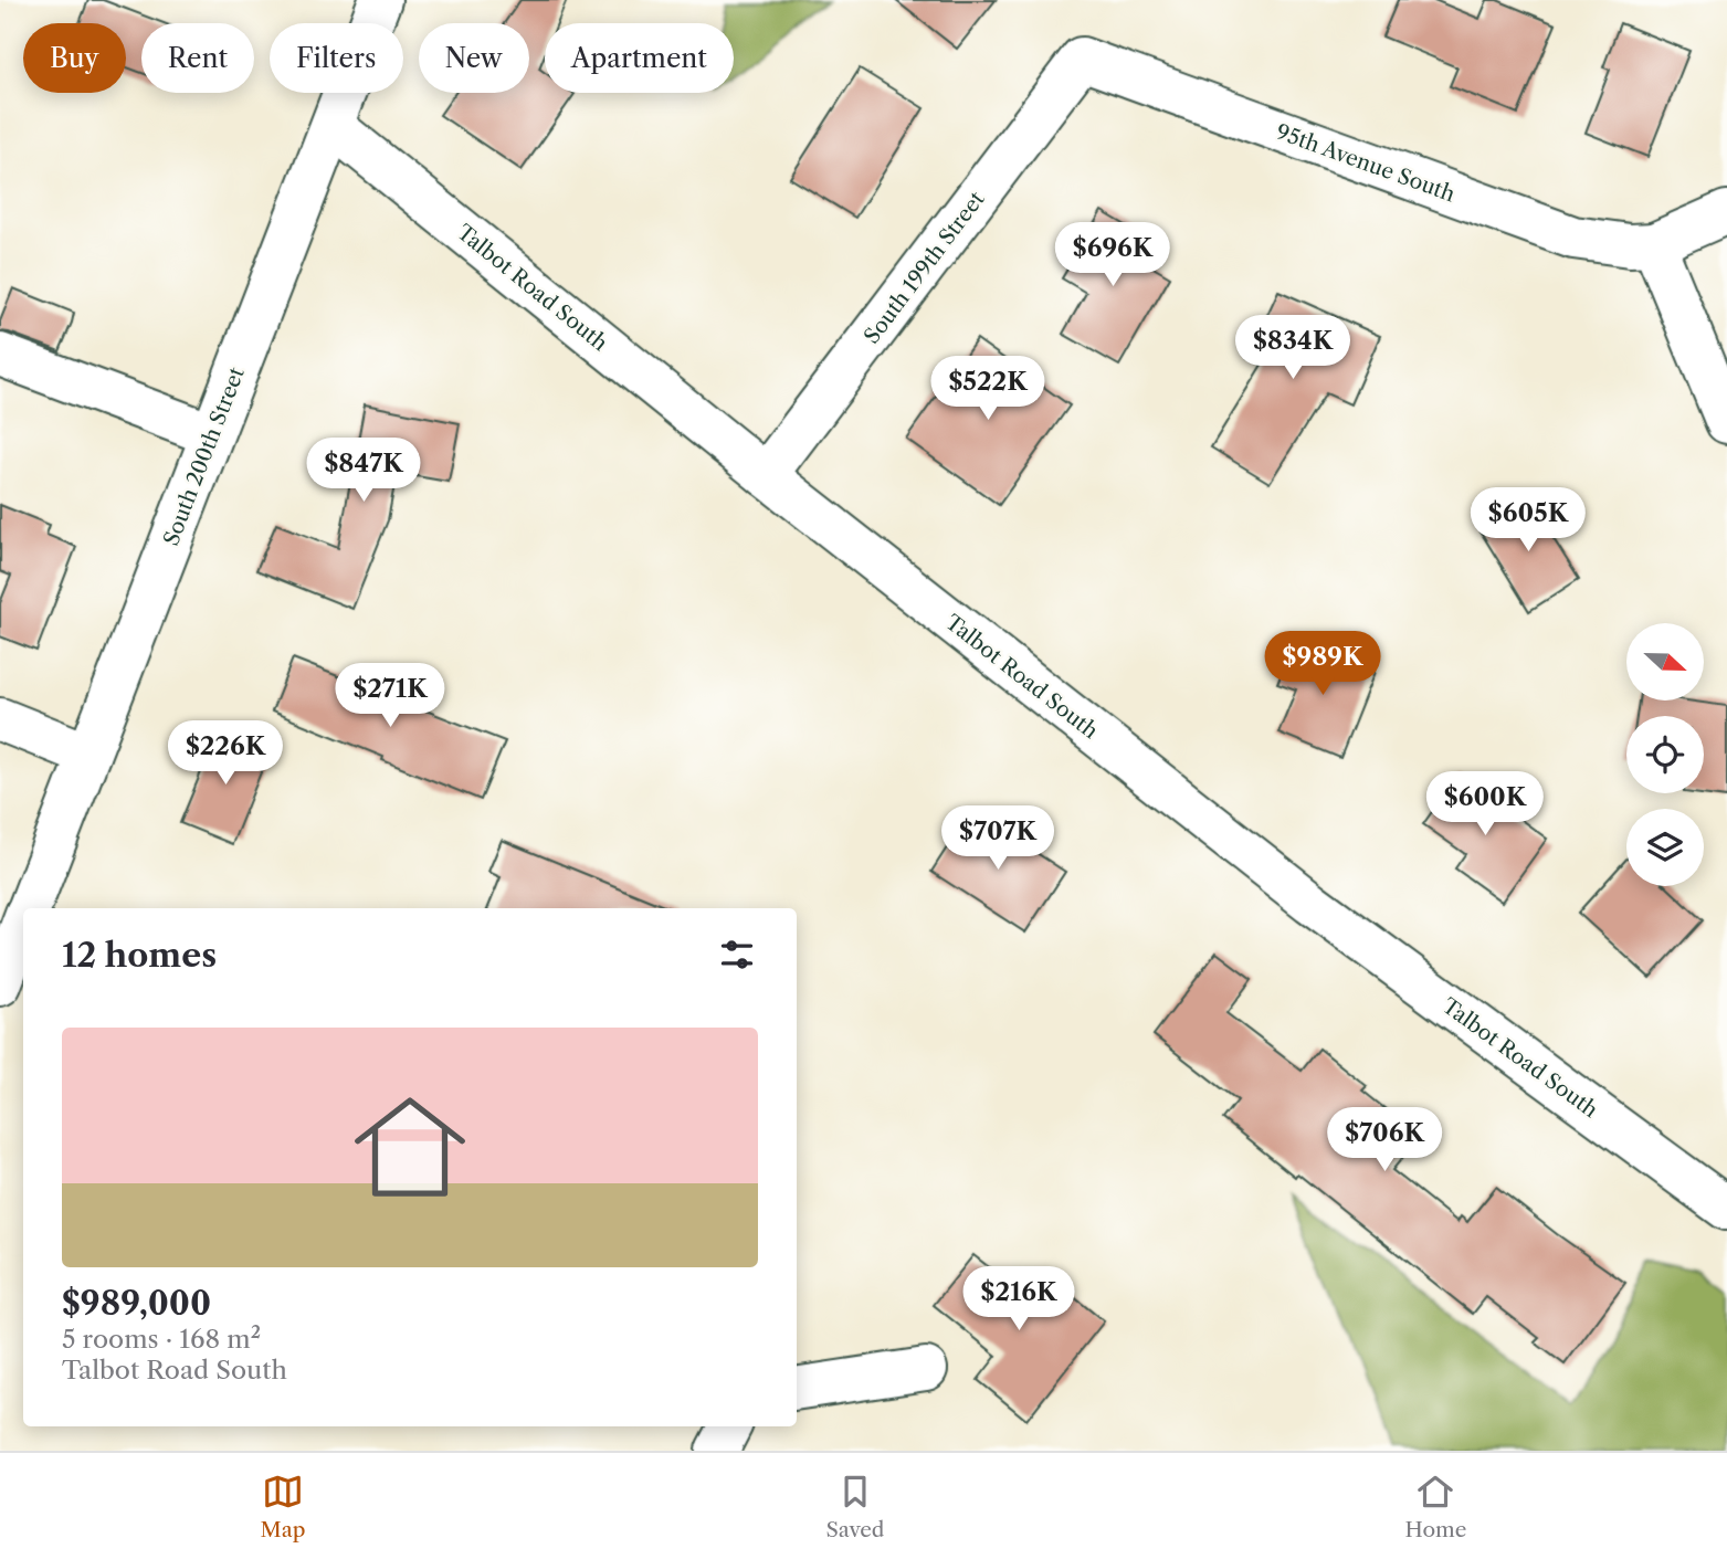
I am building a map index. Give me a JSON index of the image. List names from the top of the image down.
{
  "streets": {
    "street": [
      "95th Avenue South",
      "South 199th Street",
      "Talbot Road South",
      "South 200th Street"
    ]
  },
  "crossings": [
    ["95th Avenue South", "South 199th Street"],
    ["South 199th Street", "Talbot Road South"],
    ["Talbot Road South", "South 200th Street"]
  ],
  "north": "right",
  "page": {
    "chip": [
      "Buy",
      "Rent",
      "Filters",
      "New",
      "Apartment"
    ],
    "price": [
      "$696K",
      "$834K",
      "$522K",
      "$847K",
      "$605K",
      "$989K",
      "$271K",
      "$226K",
      "$600K",
      "$707K",
      "$706K",
      "$216K"
    ],
    "heading": "12 homes",
    "list": [
      {
        "name": "$989,000",
        "note": "5 rooms · 168 m² · Talbot Road South"
      }
    ],
    "tabs": ["Map", "Saved", "Home"]
  }
}
